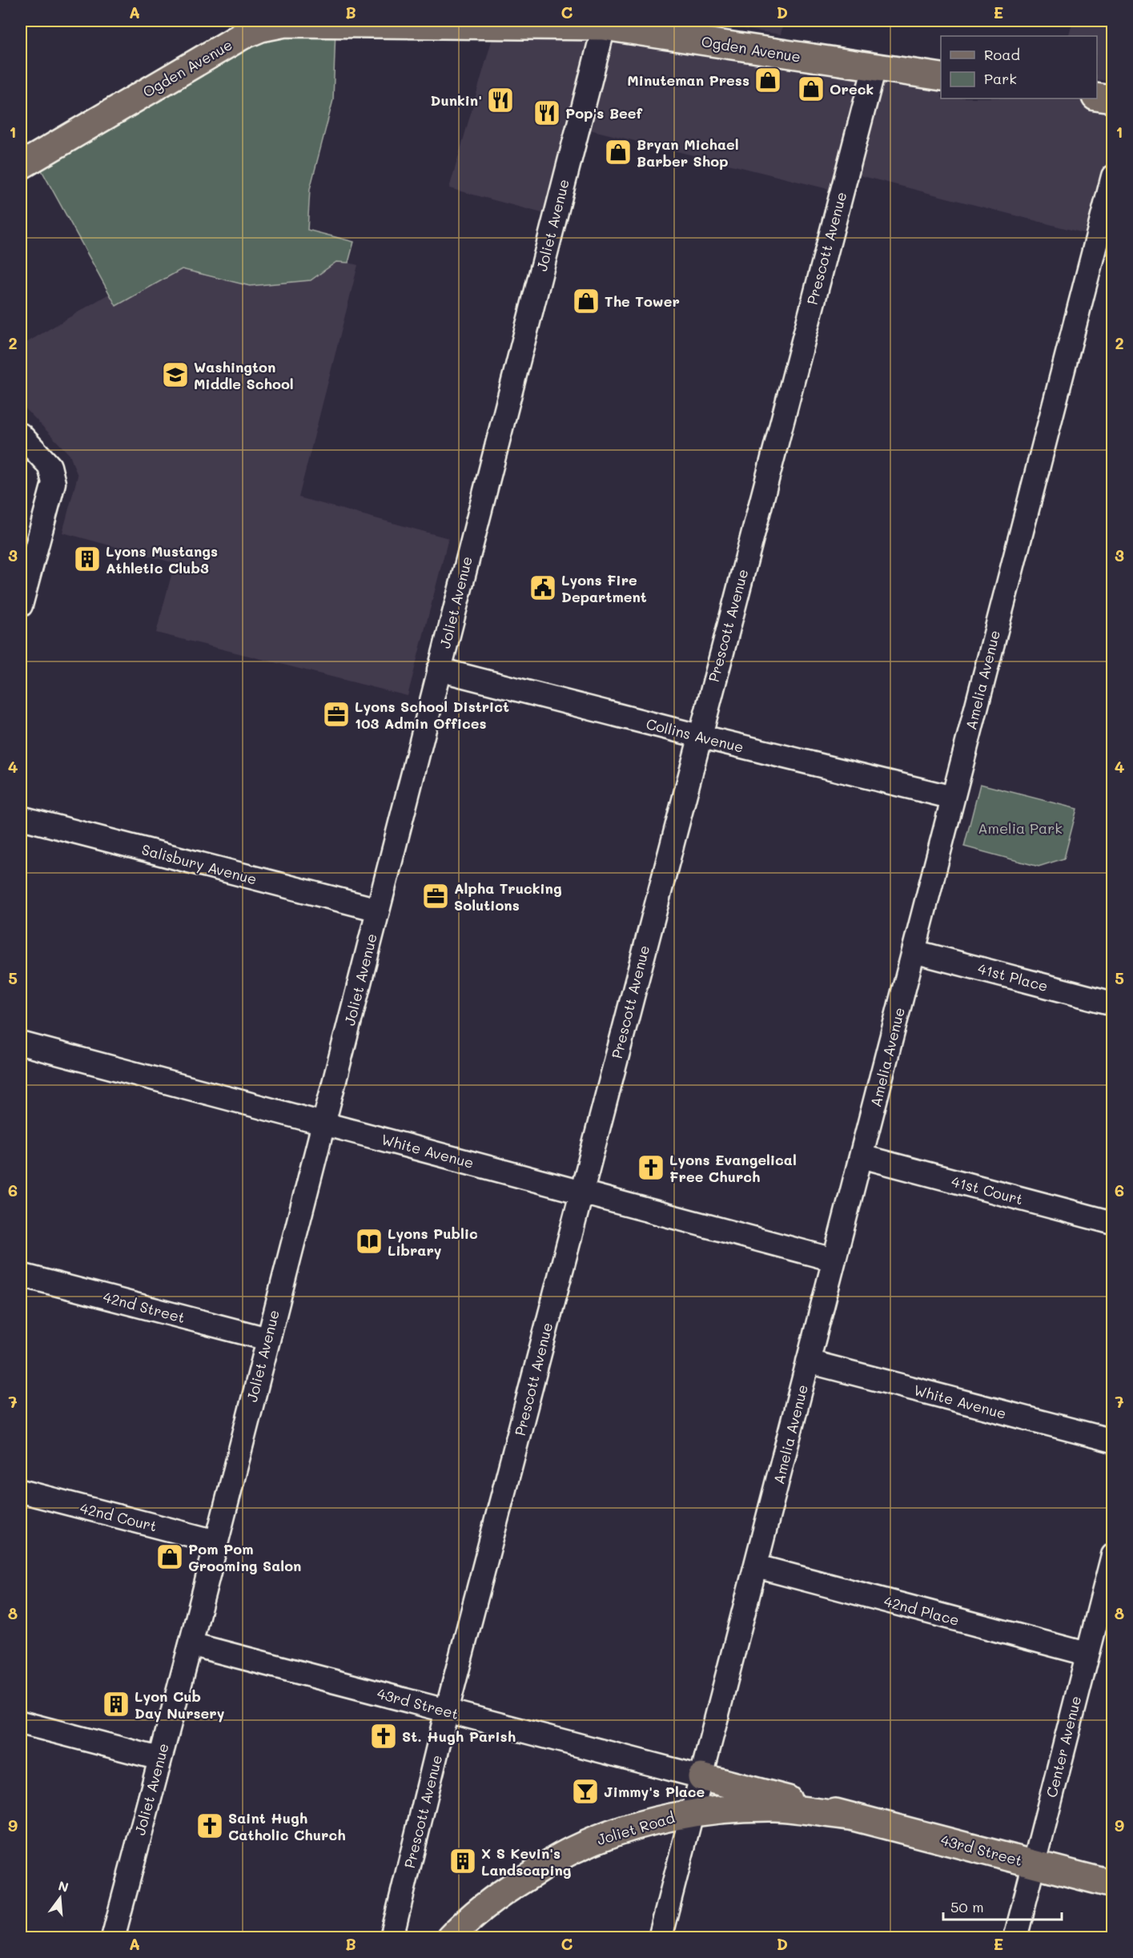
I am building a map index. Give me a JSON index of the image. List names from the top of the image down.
{
  "streets": {
    "main road": ["Ogden Avenue", "43rd Street", "Joliet Road"],
    "street": [
      "Joliet Avenue",
      "Prescott Avenue",
      "Amelia Avenue",
      "Collins Avenue",
      "Salisbury Avenue",
      "41st Place",
      "White Avenue",
      "41st Court",
      "42nd Street",
      "42nd Court",
      "42nd Place",
      "Center Avenue"
    ]
  },
  "crossings": [
    ["Ogden Avenue", "Joliet Avenue"],
    ["Ogden Avenue", "Prescott Avenue"],
    ["Joliet Avenue", "Collins Avenue"],
    ["Joliet Avenue", "Salisbury Avenue"],
    ["Joliet Avenue", "White Avenue"],
    ["Joliet Avenue", "42nd Street"],
    ["Joliet Avenue", "42nd Court"],
    ["Joliet Avenue", "43rd Street"],
    ["Prescott Avenue", "Collins Avenue"],
    ["Prescott Avenue", "White Avenue"],
    ["Prescott Avenue", "43rd Street"],
    ["Amelia Avenue", "Collins Avenue"],
    ["Amelia Avenue", "41st Place"],
    ["Amelia Avenue", "White Avenue"],
    ["Amelia Avenue", "41st Court"],
    ["Amelia Avenue", "42nd Place"],
    ["Amelia Avenue", "43rd Street"],
    ["Amelia Avenue", "Joliet Road"],
    ["42nd Place", "Center Avenue"],
    ["43rd Street", "Center Avenue"],
    ["43rd Street", "Joliet Road"]
  ],
  "parks": ["Amelia Park"],
  "places": {
    "shop": [
      "Minuteman Press",
      "Oreck",
      "Bryan Michael Barber Shop",
      "The Tower",
      "Pom Pom Grooming Salon"
    ],
    "restaurant": ["Dunkin'", "Pop's Beef"],
    "school or university": ["Washington Middle School"],
    "building": ["Lyons Mustangs Athletic Club3", "Lyon Cub Day Nursery", "X S Kevin's Landscaping"],
    "public building": ["Lyons Fire Department"],
    "office": ["Lyons School District 103 Admin Offices", "Alpha Trucking Solutions"],
    "church": ["Lyons Evangelical Free Church", "St. Hugh Parish", "Saint Hugh Catholic Church"],
    "library": ["Lyons Public Library"],
    "bar": ["Jimmy's Place"]
  },
  "legend": ["Road", "Park"],
  "scale_bar": "50 m",
  "north": "top",
  "grid": {
    "columns": [
      "A",
      "B",
      "C",
      "D",
      "E"
    ],
    "rows": [
      "1",
      "2",
      "3",
      "4",
      "5",
      "6",
      "7",
      "8",
      "9"
    ]
  }
}
